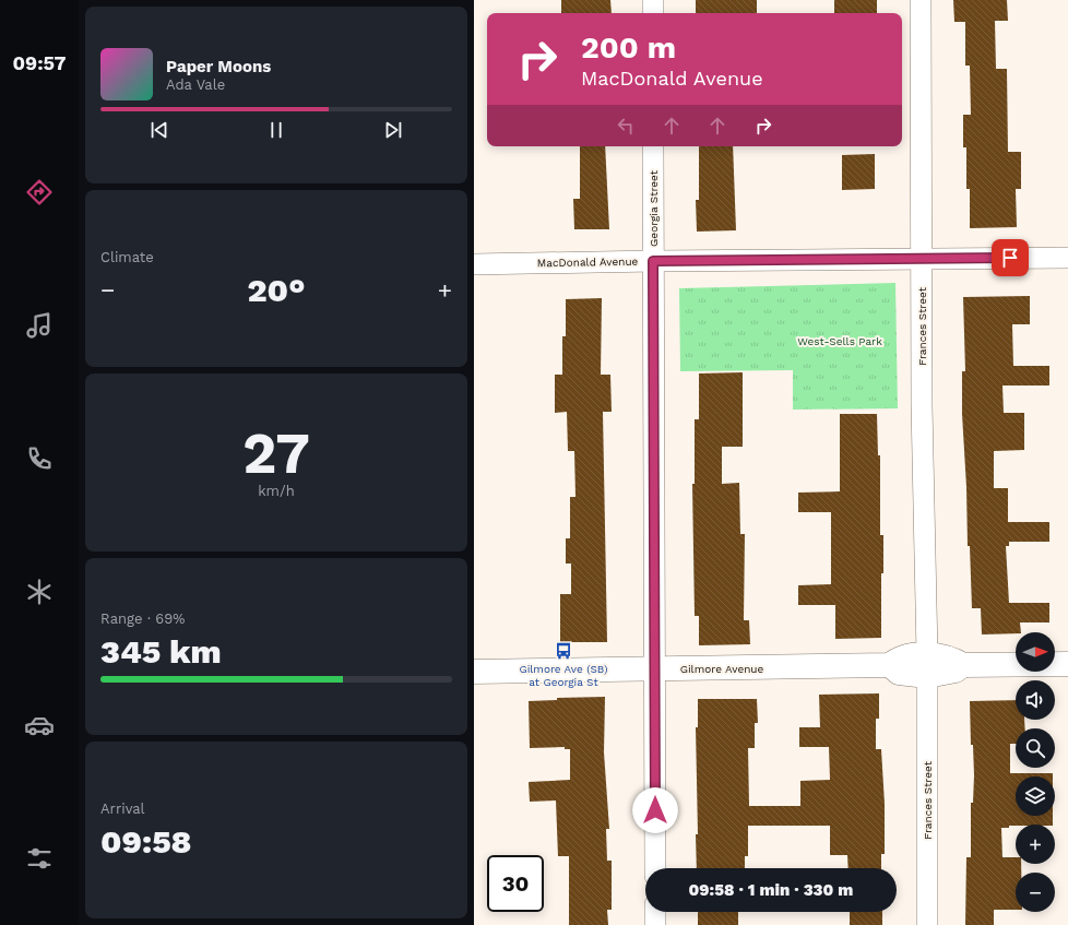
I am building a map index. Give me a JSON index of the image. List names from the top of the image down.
{
  "streets": {
    "street": [
      "Georgia Street",
      "MacDonald Avenue",
      "Frances Street",
      "Gilmore Avenue"
    ]
  },
  "crossings": [
    ["Georgia Street", "MacDonald Avenue"],
    ["Georgia Street", "Gilmore Avenue"],
    ["MacDonald Avenue", "Frances Street"],
    ["Frances Street", "Gilmore Avenue"]
  ],
  "parks": ["West-Sells Park"],
  "places": {
    "bus stop": ["Gilmore Ave (SB) at Georgia St"]
  },
  "north": "right",
  "page": {
    "tabs": "09:57",
    "turn": ["200 m", "MacDonald Avenue"],
    "song": ["Paper Moons", "Ada Vale"],
    "tile": [
      "Climate",
      ["27", "km/h"],
      ["Range · 69%", "345 km"],
      ["Arrival", "09:58"]
    ],
    "heat": ["−", "20°", "+"],
    "map_buttons": ["+", "−"],
    "limit": "30",
    "trip": "09:58 · 1 min · 330 m"
  }
}
